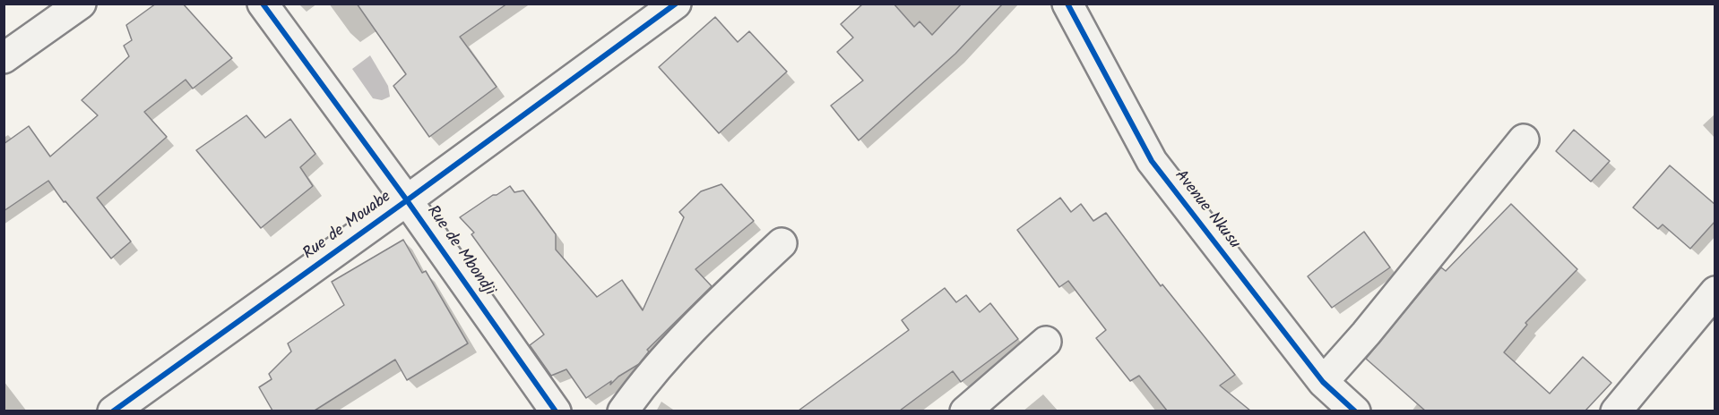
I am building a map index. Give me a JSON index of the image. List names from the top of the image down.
{
  "streets": {
    "street": ["Avenue Nkusu", "Rue de Mouabe", "Rue de Mbondji"]
  },
  "crossings": [
    ["Rue de Mouabe", "Rue de Mbondji"]
  ]
}
